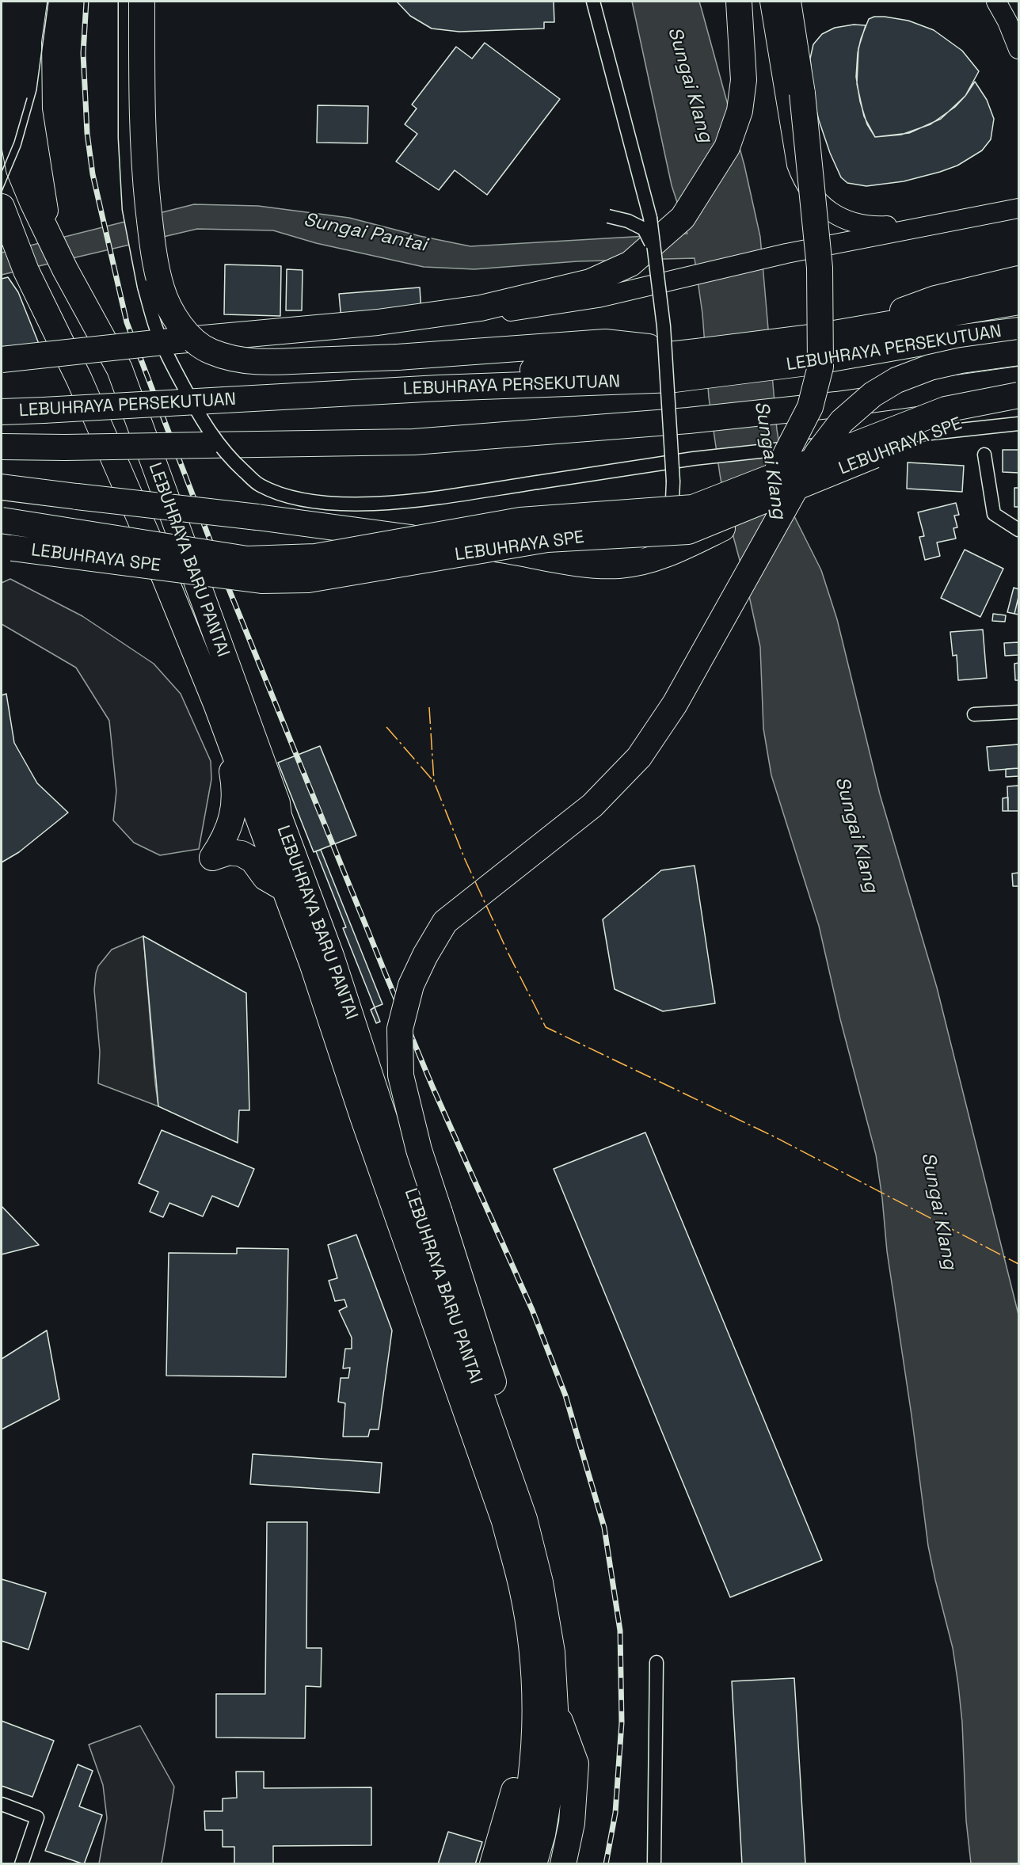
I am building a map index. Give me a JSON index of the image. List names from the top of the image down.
{
  "streets": {
    "highway": ["LEBUHRAYA PERSEKUTUAN", "LEBUHRAYA SPE", "LEBUHRAYA BARU PANTAI"]
  },
  "water": ["Sungai Klang", "Sungai Pantai"]
}
